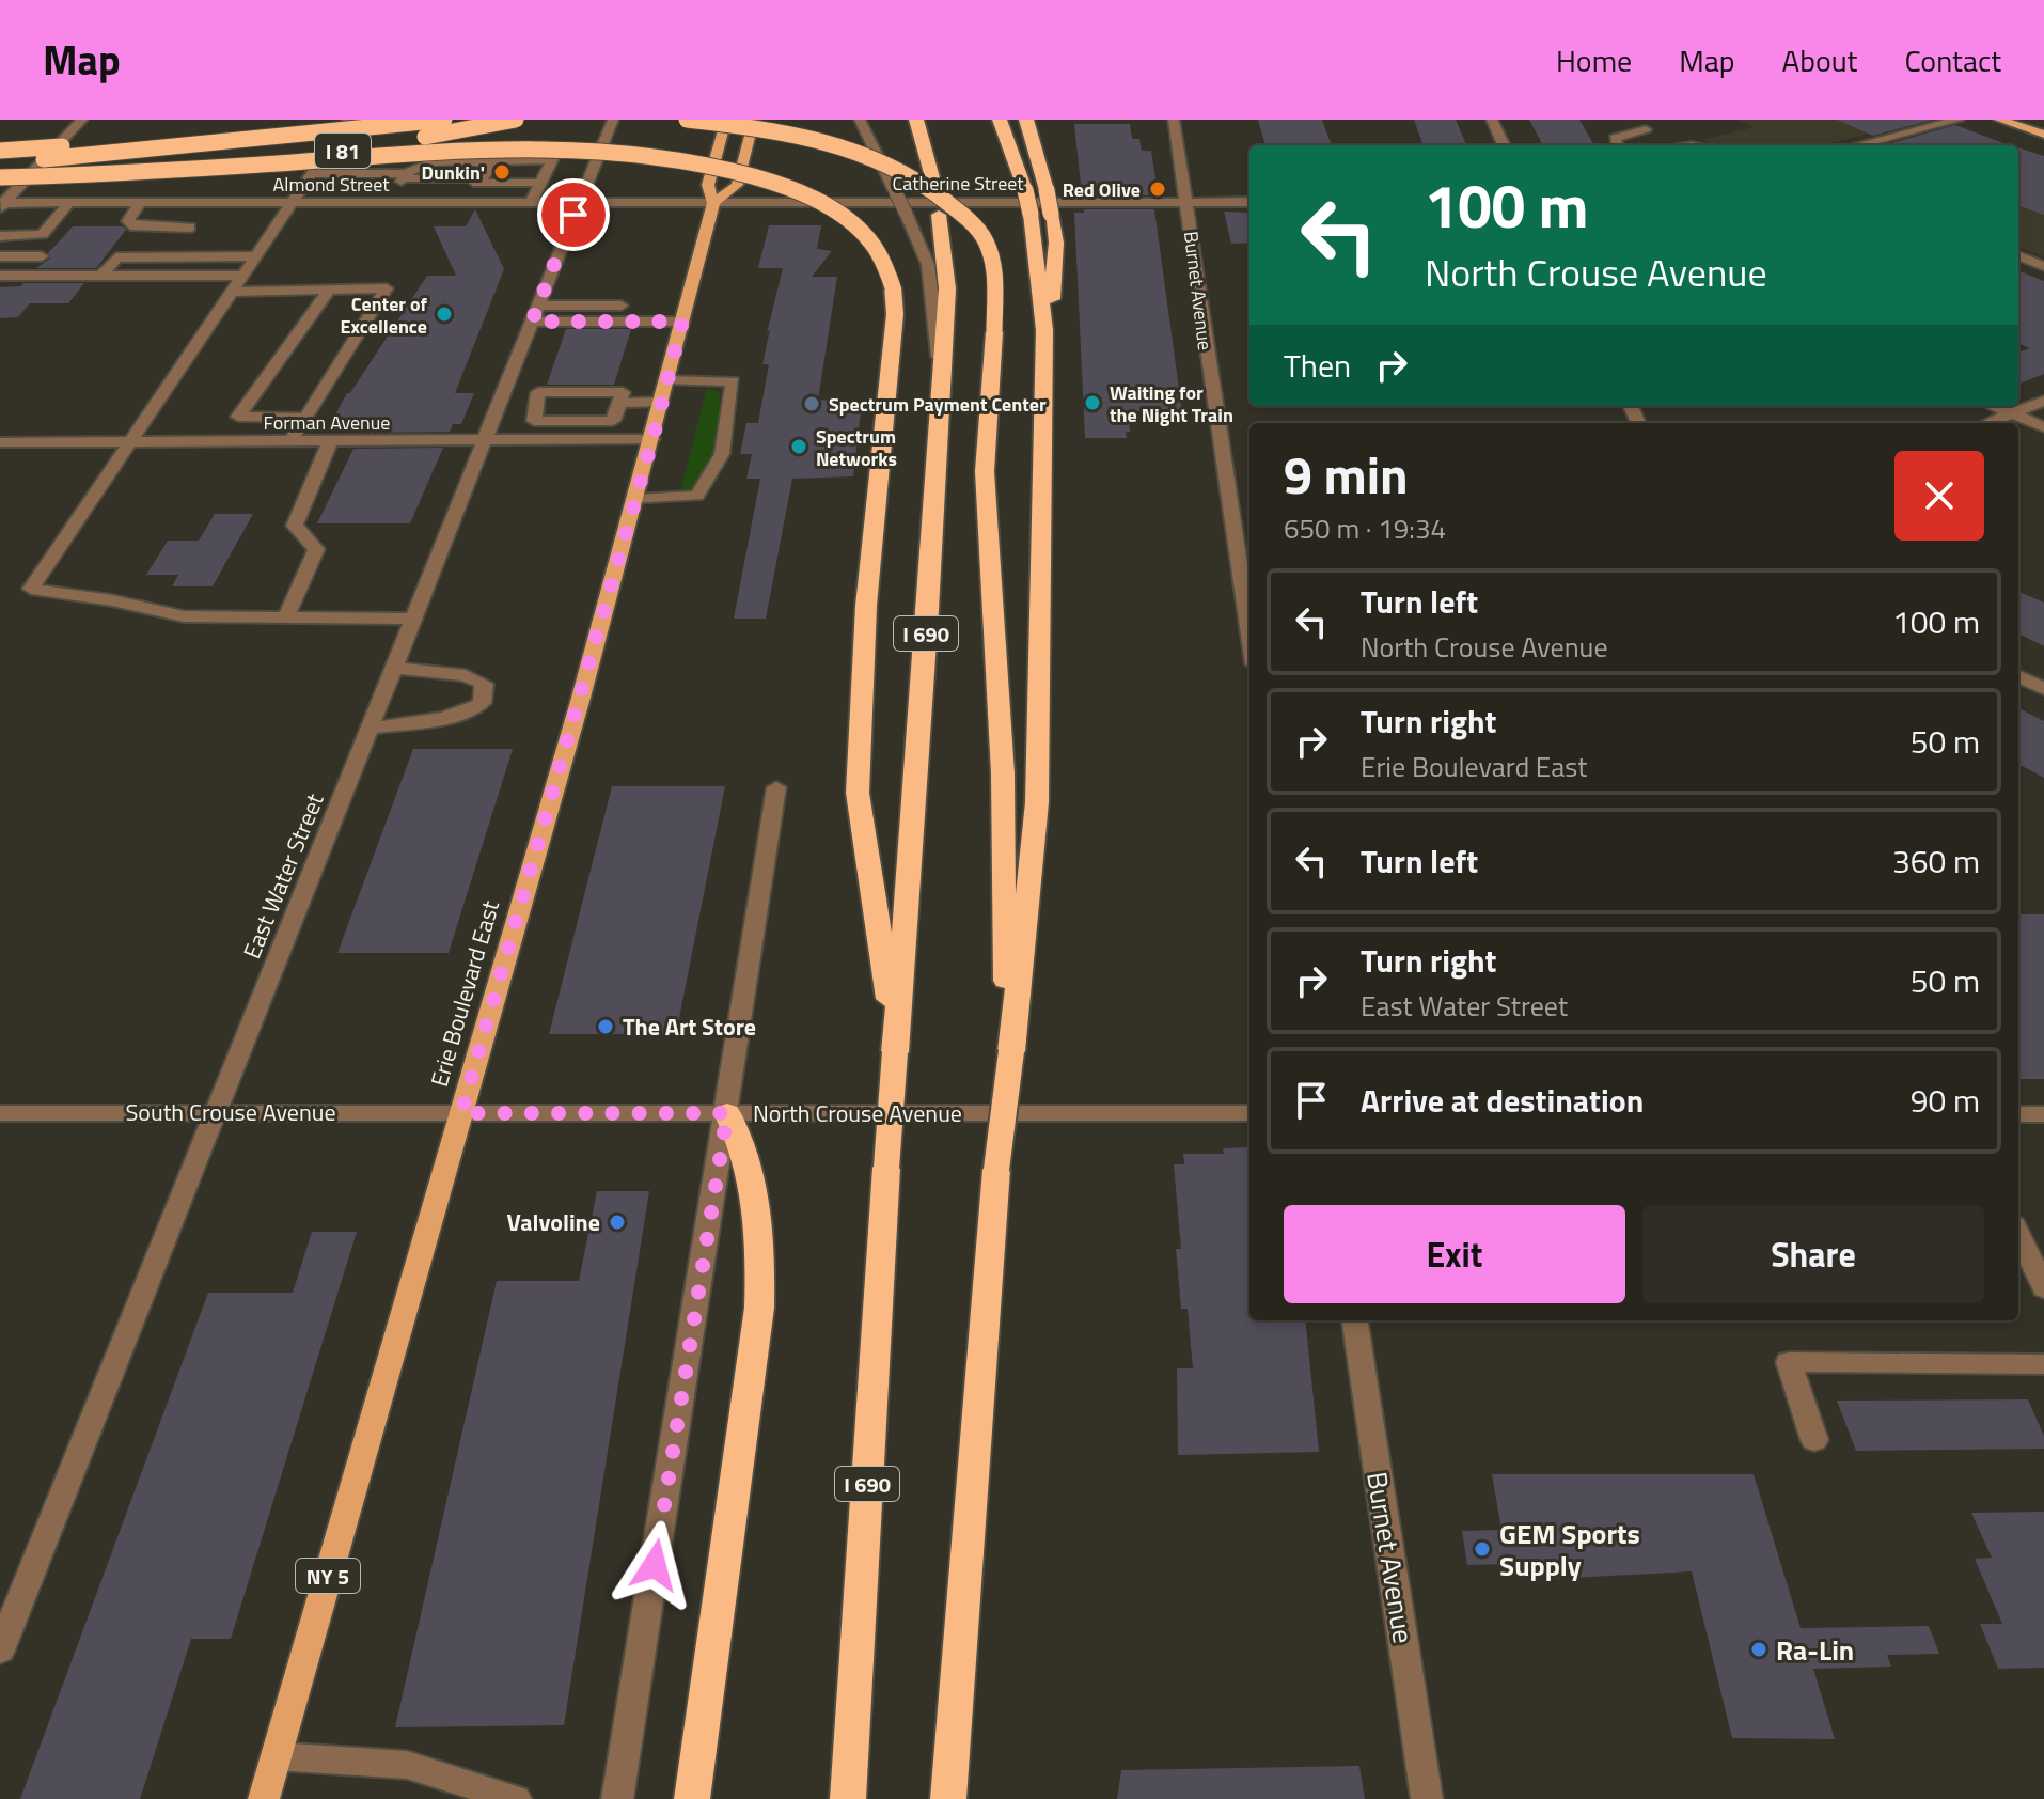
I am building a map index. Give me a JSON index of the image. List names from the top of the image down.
{
  "streets": {
    "highway": ["I 81", "I 690"],
    "main road": ["Erie Boulevard East", "NY 5"],
    "street": [
      "Catherine Street",
      "Almond Street",
      "Burnet Avenue",
      "Forman Avenue",
      "East Water Street",
      "South Crouse Avenue",
      "North Crouse Avenue"
    ]
  },
  "crossings": [
    ["Catherine Street", "Almond Street"],
    ["Catherine Street", "Burnet Avenue"],
    ["Catherine Street", "Erie Boulevard East"],
    ["Almond Street", "East Water Street"],
    ["Almond Street", "Erie Boulevard East"],
    ["Forman Avenue", "East Water Street"],
    ["Forman Avenue", "Erie Boulevard East"],
    ["East Water Street", "South Crouse Avenue"],
    ["Erie Boulevard East", "South Crouse Avenue"],
    ["Erie Boulevard East", "North Crouse Avenue"],
    ["South Crouse Avenue", "North Crouse Avenue"]
  ],
  "places": [
    "Dunkin'",
    "Red Olive",
    "Center of Excellence",
    "Waiting for the Night Train",
    "Spectrum Payment Center",
    "Spectrum Networks",
    "The Art Store",
    "Valvoline",
    "GEM Sports Supply",
    "Ra-Lin"
  ],
  "page": {
    "header": "Map",
    "nav": [
      "Home",
      "Map",
      "About",
      "Contact"
    ],
    "turn": ["100 m", "North Crouse Avenue"],
    "then": "Then",
    "heading": ["9 min", "650 m · 19:34"],
    "list": [
      {
        "name": "Turn left",
        "note": "North Crouse Avenue",
        "value": "100 m"
      },
      {
        "name": "Turn right",
        "note": "Erie Boulevard East",
        "value": "50 m"
      },
      {
        "name": "Turn left",
        "value": "360 m"
      },
      {
        "name": "Turn right",
        "note": "East Water Street",
        "value": "50 m"
      },
      {
        "name": "Arrive at destination",
        "value": "90 m"
      }
    ],
    "buttons": ["Exit", "Share"]
  }
}
